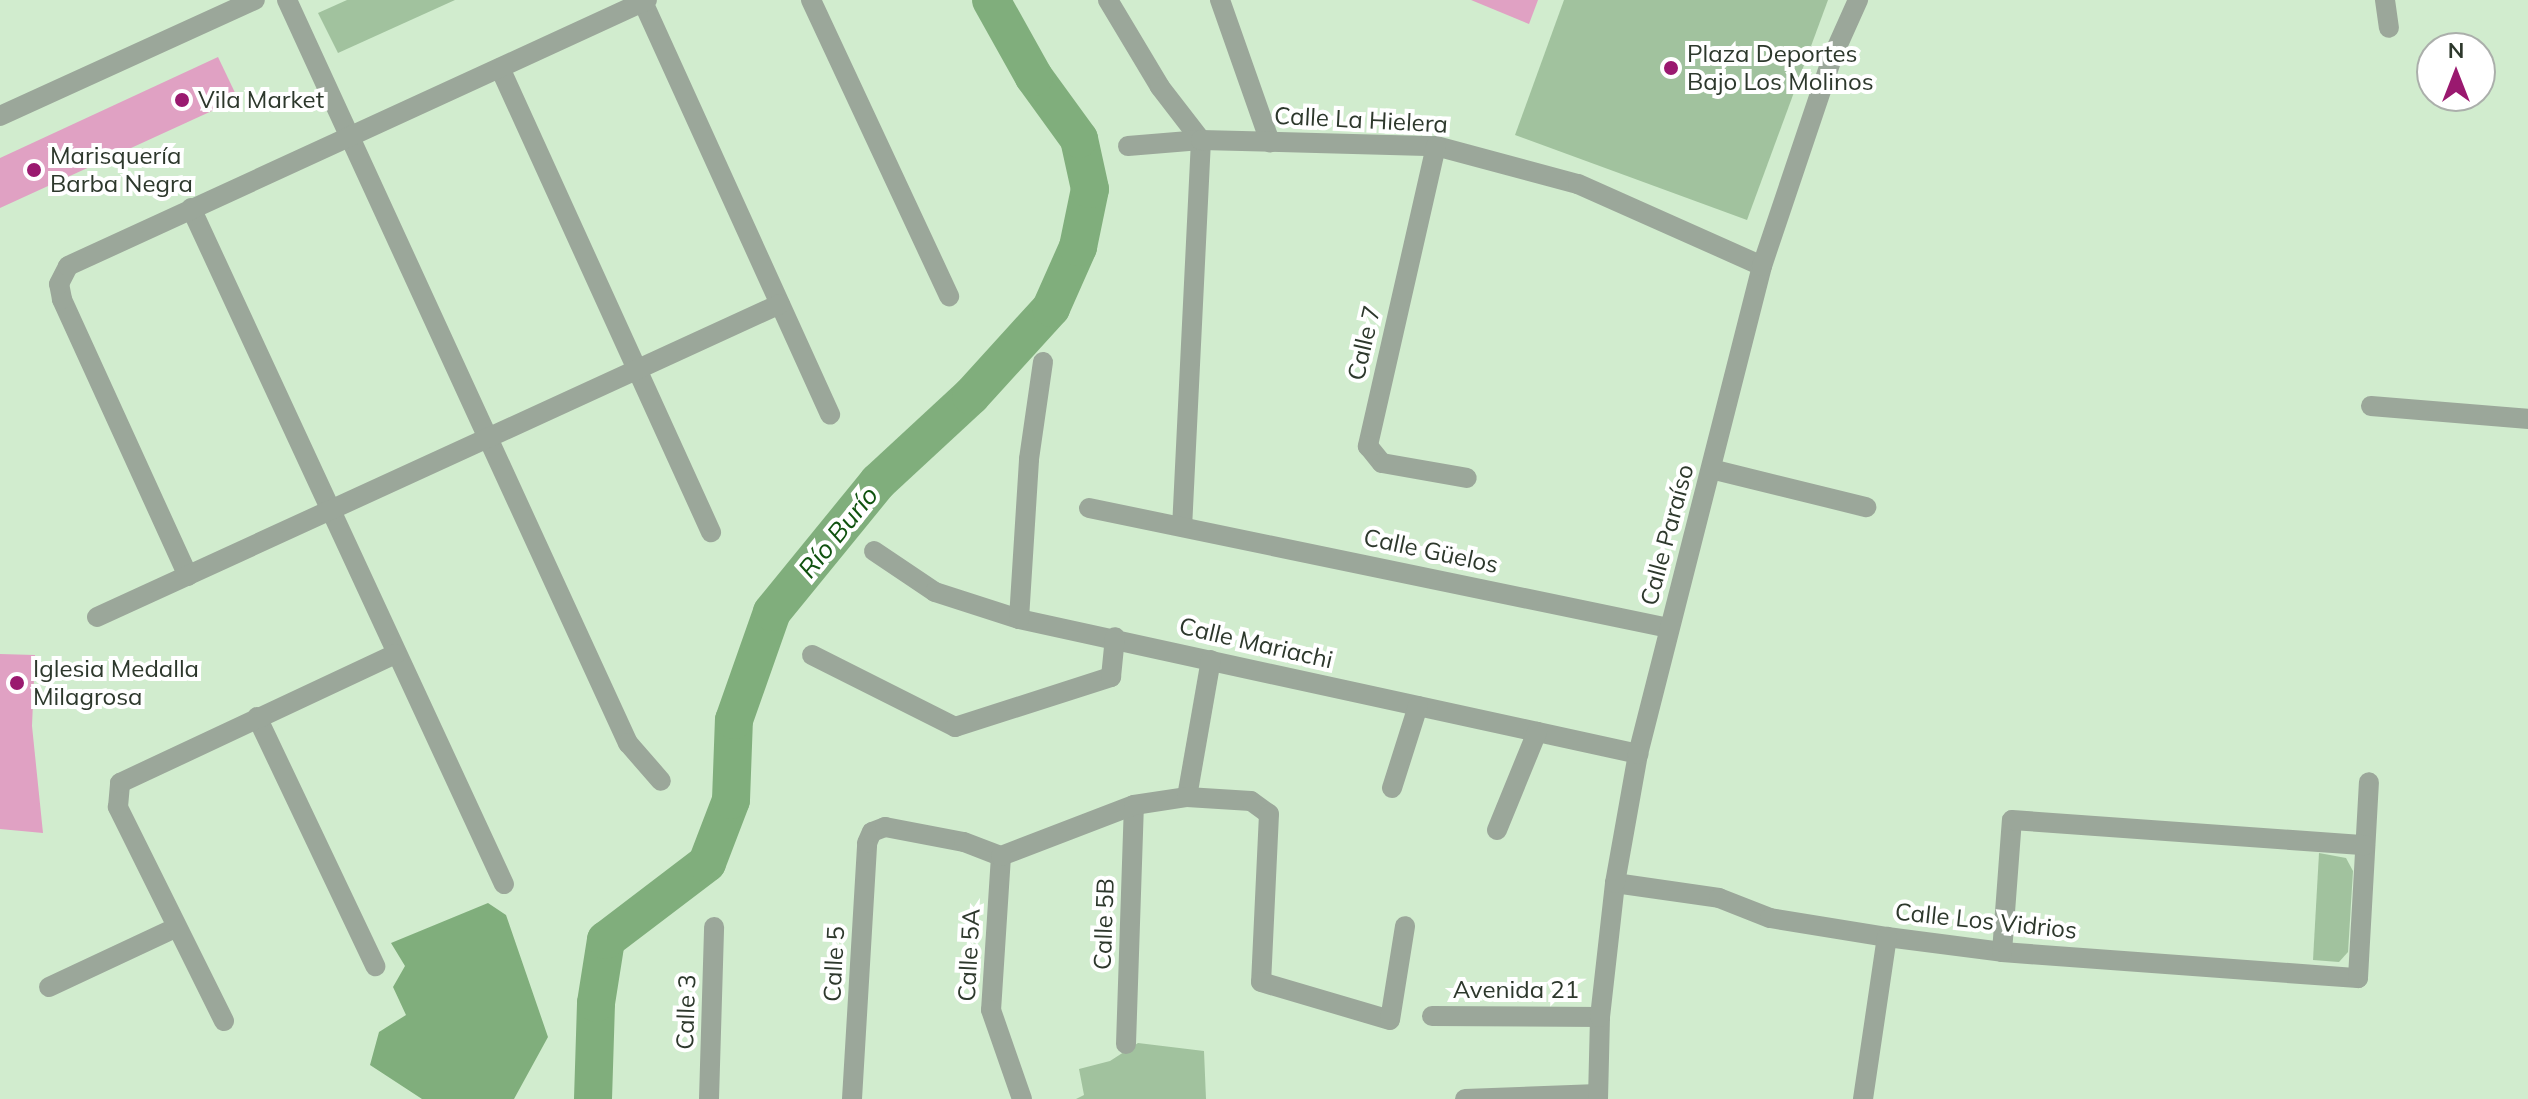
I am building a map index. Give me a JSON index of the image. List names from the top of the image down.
{
  "streets": {
    "street": [
      "Calle La Hielera",
      "Calle 7",
      "Calle Paraíso",
      "Calle Güelos",
      "Calle Mariachi",
      "Calle Los Vidrios",
      "Calle 5B",
      "Calle 5A",
      "Calle 5",
      "Avenida 21",
      "Calle 3"
    ]
  },
  "crossings": [
    ["Calle La Hielera", "Calle 7"],
    ["Calle La Hielera", "Calle Paraíso"],
    ["Calle Paraíso", "Calle Güelos"],
    ["Calle Paraíso", "Calle Mariachi"],
    ["Calle Paraíso", "Calle Los Vidrios"],
    ["Calle Paraíso", "Avenida 21"],
    ["Calle 5A", "Calle 5"]
  ],
  "water": ["Río Burío"],
  "places": [
    "Plaza Deportes Bajo Los Molinos",
    "Vila Market",
    "Marisquería Barba Negra",
    "Iglesia Medalla Milagrosa"
  ],
  "north": "top"
}
